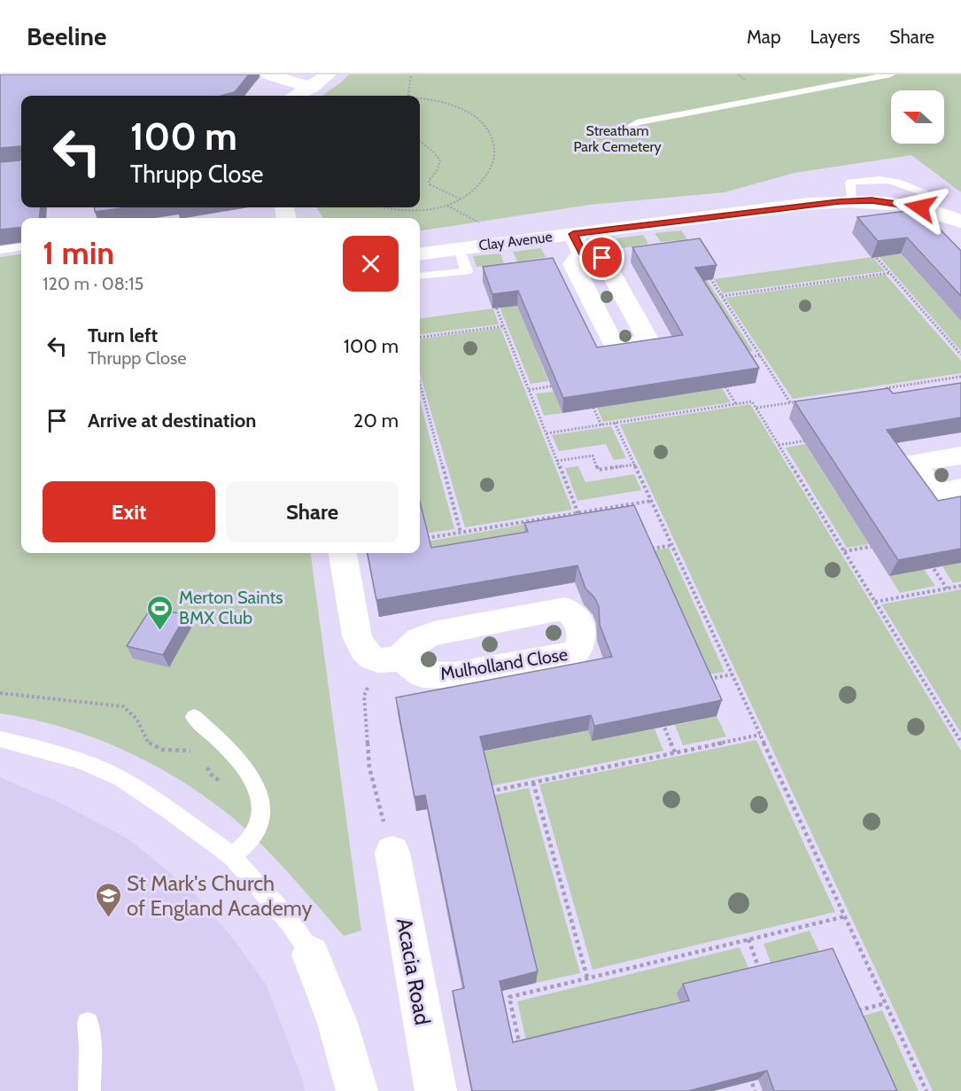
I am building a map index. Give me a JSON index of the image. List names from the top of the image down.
{
  "streets": {
    "street": ["Clay Avenue", "Mulholland Close", "Acacia Road"]
  },
  "parks": ["Streatham Park Cemetery"],
  "places": {
    "sports": ["Merton Saints BMX Club"],
    "school or university": ["St Mark's Church of England Academy"]
  },
  "north": "left",
  "page": {
    "header": "Beeline",
    "nav": ["Map", "Layers", "Share"],
    "turn": ["100 m", "Thrupp Close"],
    "heading": ["1 min", "120 m · 08:15"],
    "list": [
      {
        "name": "Turn left",
        "note": "Thrupp Close",
        "value": "100 m"
      },
      {
        "name": "Arrive at destination",
        "value": "20 m"
      }
    ],
    "buttons": ["Exit", "Share"]
  }
}
